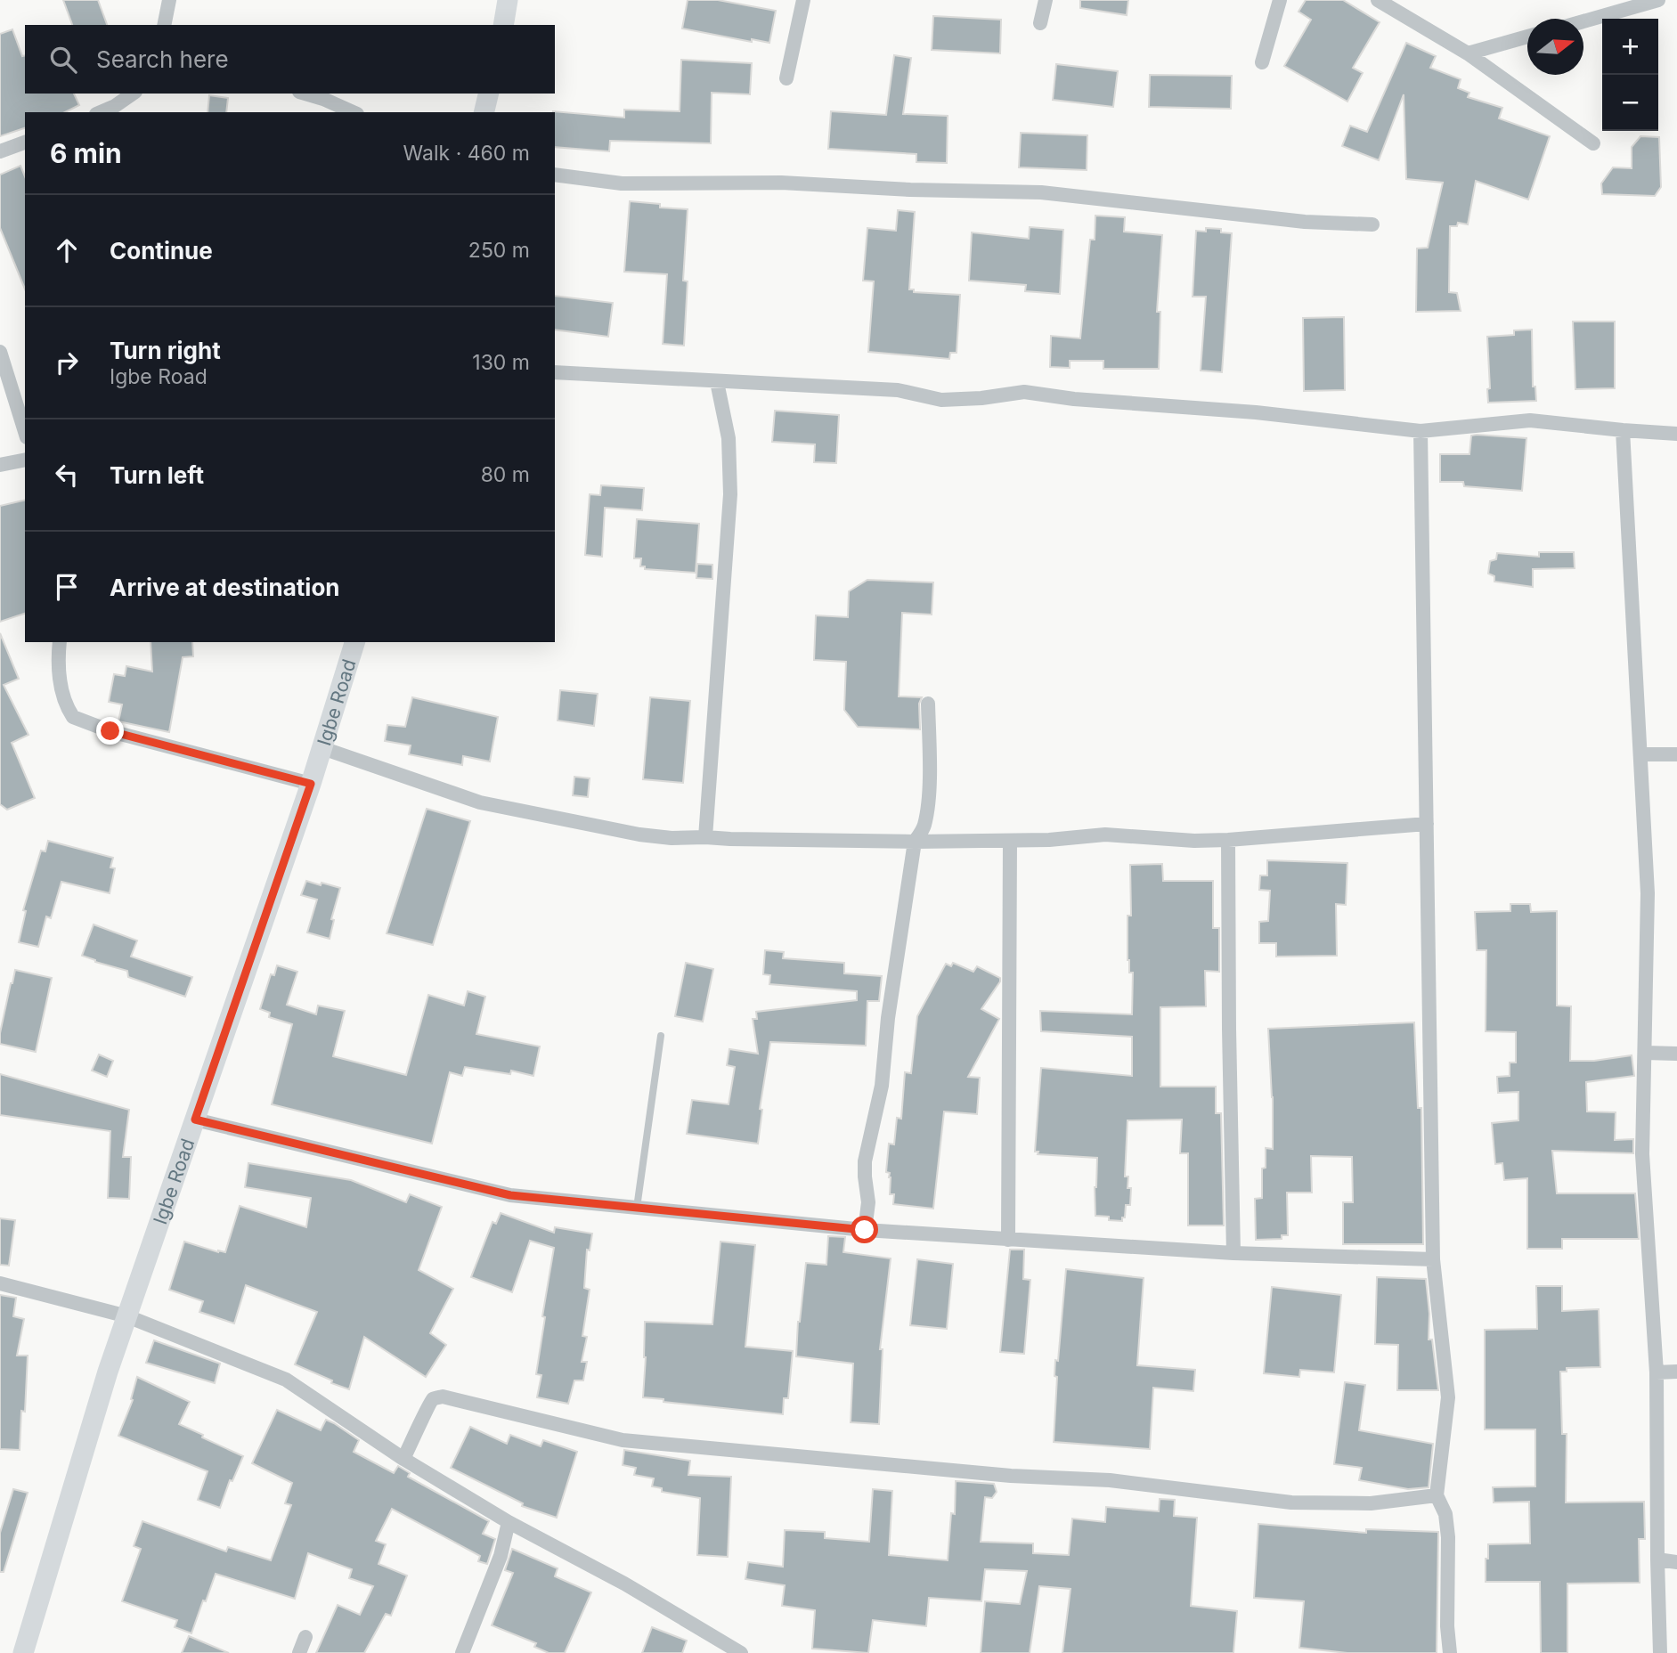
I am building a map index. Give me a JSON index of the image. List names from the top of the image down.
{
  "streets": {
    "street": ["Igbe Road"]
  },
  "north": "right",
  "page": {
    "map_buttons": ["+", "−"],
    "search": "Search here",
    "heading": ["6 min", "Walk · 460 m"],
    "list": [
      ["Continue", "250 m"],
      ["Turn right", "Igbe Road", "130 m"],
      ["Turn left", "80 m"],
      "Arrive at destination"
    ]
  }
}
